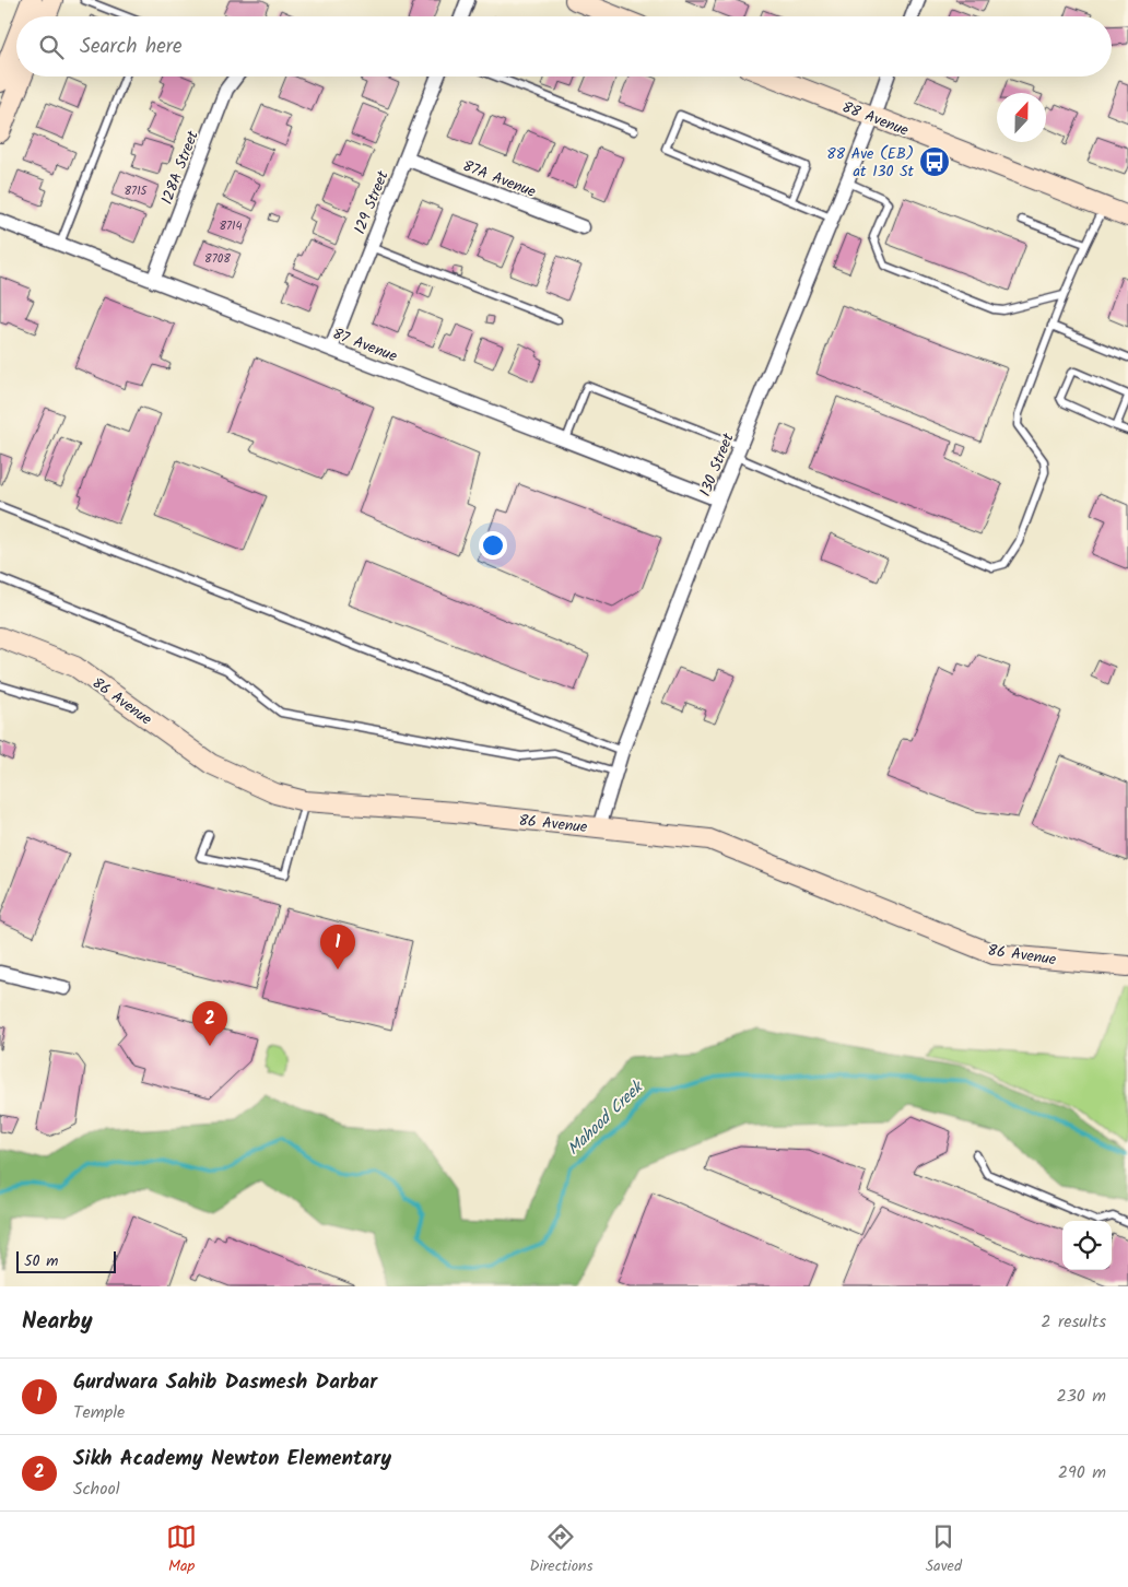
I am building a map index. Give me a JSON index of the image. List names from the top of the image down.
{
  "streets": {
    "street": [
      "88 Avenue",
      "128A Street",
      "87A Avenue",
      "129 Street",
      "87 Avenue",
      "130 Street",
      "86 Avenue"
    ]
  },
  "crossings": [
    ["88 Avenue", "130 Street"],
    ["128A Street", "87 Avenue"],
    ["87A Avenue", "129 Street"],
    ["129 Street", "87 Avenue"],
    ["87 Avenue", "130 Street"],
    ["130 Street", "86 Avenue"]
  ],
  "water": ["Mahood Creek"],
  "places": {
    "bus stop": ["88 Ave (EB) at 130 St"]
  },
  "house_numbers": ["8715", "8714", "8708"],
  "scale_bar": "50 m",
  "north": "top",
  "page": {
    "search": "Search here",
    "pins": ["1", "2"],
    "scale": "50 m",
    "heading": ["Nearby", "2 results"],
    "list": [
      {
        "mark": "1",
        "name": "Gurdwara Sahib Dasmesh Darbar",
        "note": "Temple",
        "value": "230 m"
      },
      {
        "mark": "2",
        "name": "Sikh Academy Newton Elementary",
        "note": "School",
        "value": "290 m"
      }
    ],
    "nav": ["Map", "Directions", "Saved"]
  }
}
